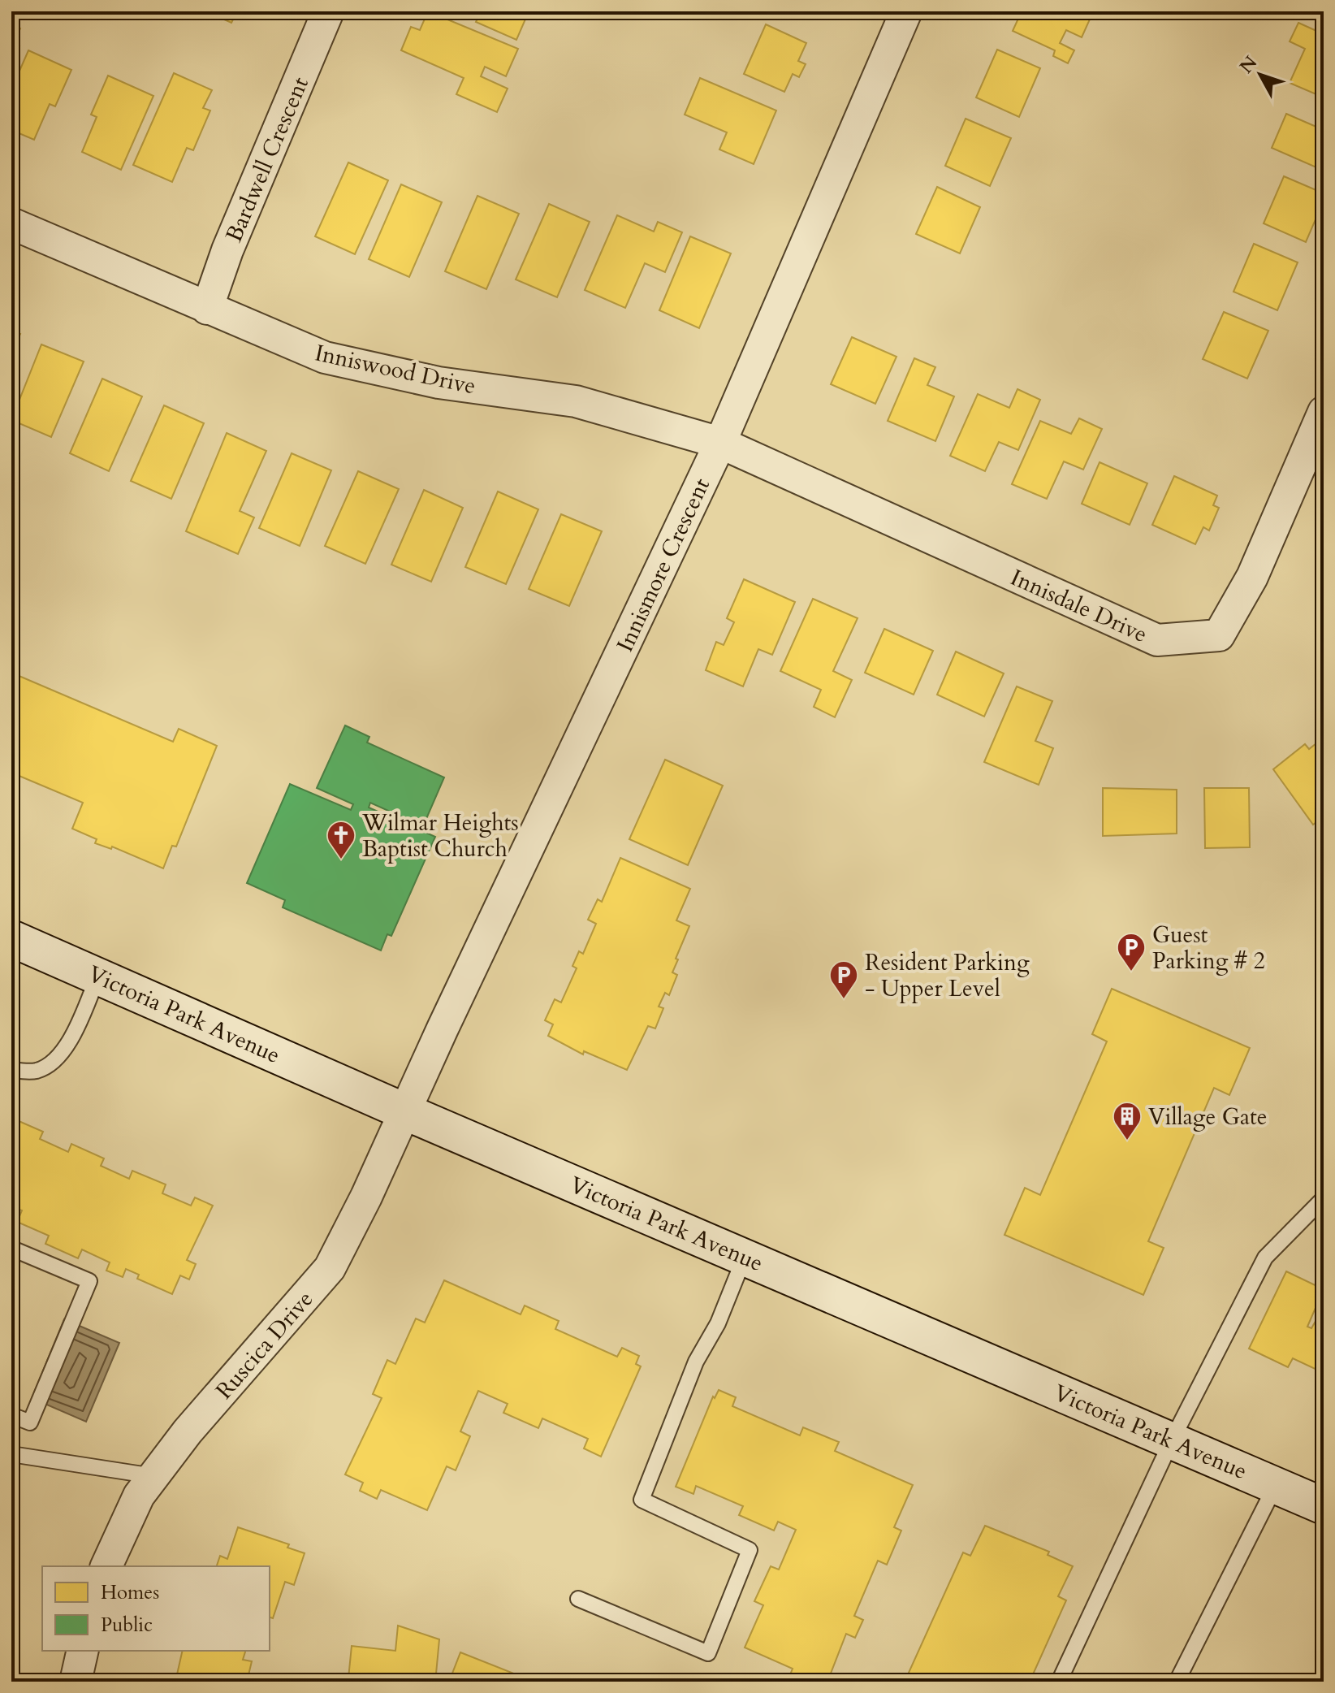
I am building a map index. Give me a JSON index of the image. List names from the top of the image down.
{
  "streets": {
    "main road": ["Victoria Park Avenue"],
    "street": [
      "Bardwell Crescent",
      "Inniswood Drive",
      "Innismore Crescent",
      "Innisdale Drive",
      "Ruscica Drive"
    ]
  },
  "crossings": [
    ["Bardwell Crescent", "Inniswood Drive"],
    ["Inniswood Drive", "Innismore Crescent"],
    ["Inniswood Drive", "Innisdale Drive"],
    ["Innismore Crescent", "Innisdale Drive"],
    ["Innismore Crescent", "Victoria Park Avenue"],
    ["Innismore Crescent", "Ruscica Drive"],
    ["Victoria Park Avenue", "Ruscica Drive"]
  ],
  "places": {
    "church": ["Wilmar Heights Baptist Church"],
    "parking": ["Guest Parking # 2", "Resident Parking - Upper Level"],
    "building": ["Village Gate"]
  },
  "legend": ["Homes", "Public"],
  "north": "top left"
}
